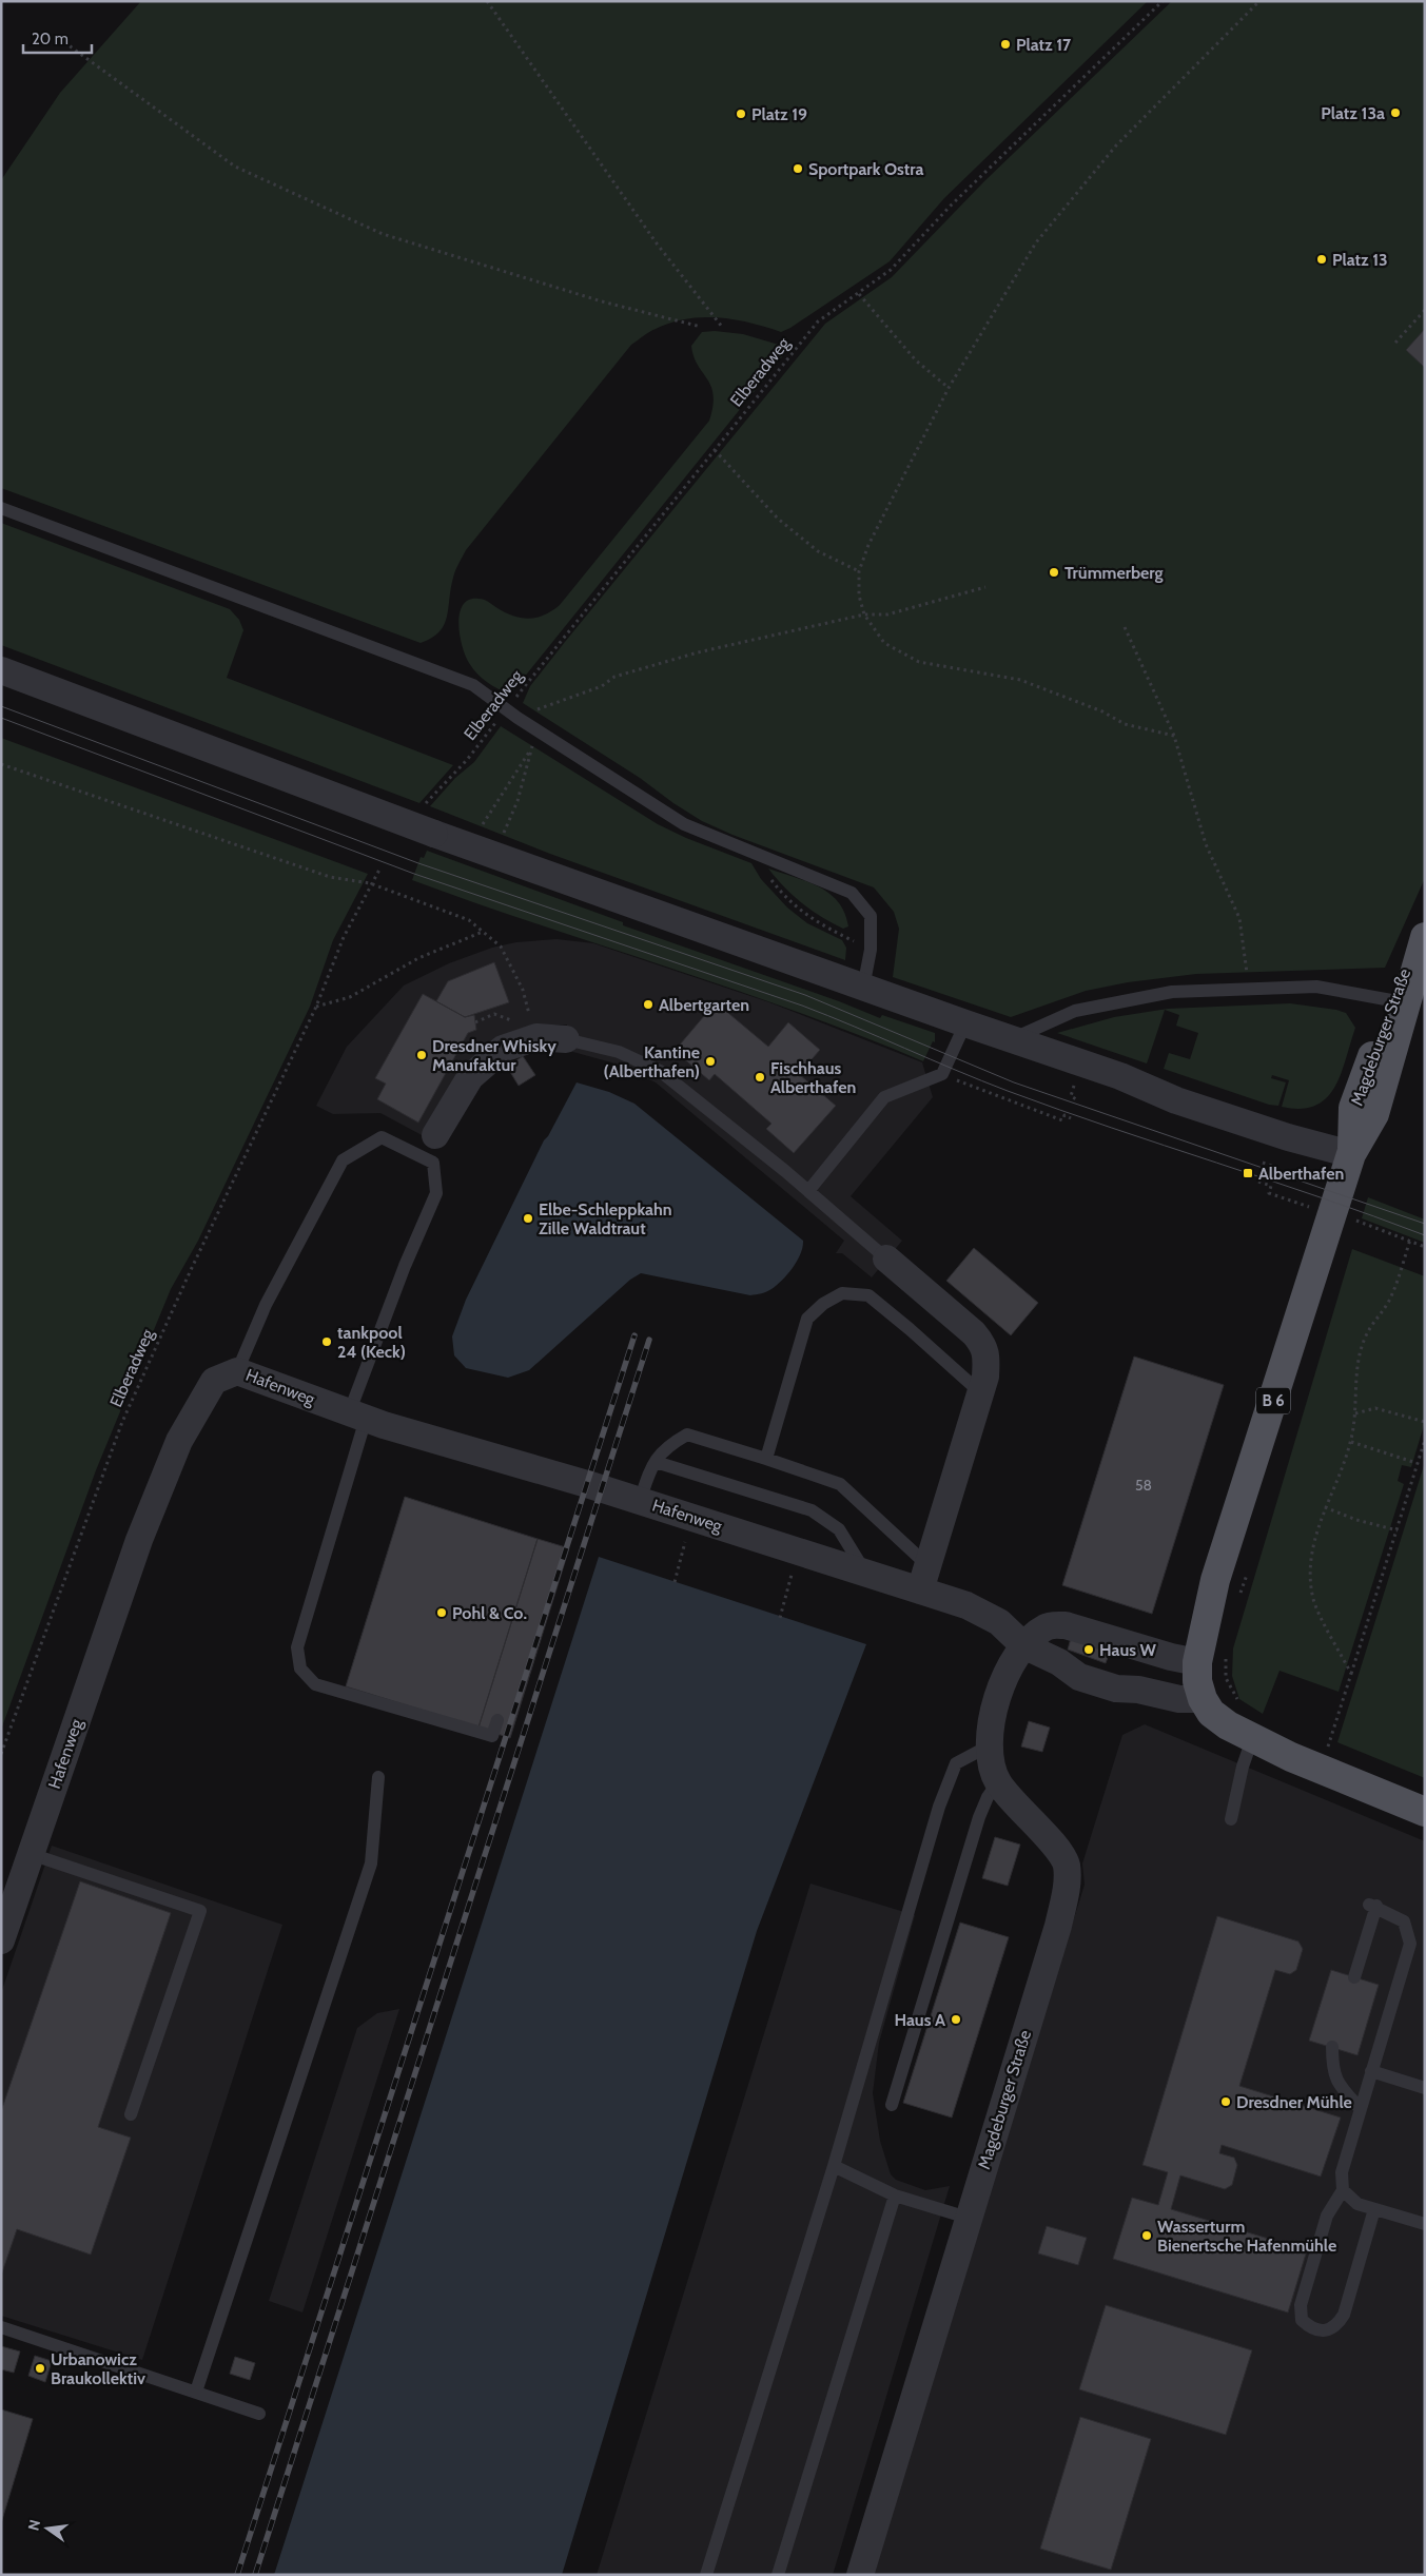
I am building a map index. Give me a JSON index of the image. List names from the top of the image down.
{
  "streets": {
    "main road": ["Magdeburger Straße", "B 6"],
    "street": ["Hafenweg"],
    "path": ["Elberadweg"]
  },
  "crossings": [
    ["Magdeburger Straße", "Hafenweg"],
    ["Magdeburger Straße", "B 6"]
  ],
  "places": {
    "other": [
      "Platz 17",
      "Platz 13a",
      "Platz 19",
      "Sportpark Ostra",
      "Platz 13",
      "Trümmerberg",
      "Albertgarten",
      "Dresdner Whisky Manufaktur",
      "Kantine (Alberthafen)",
      "Fischhaus Alberthafen",
      "Elbe-Schleppkahn Zille Waldtraut",
      "tankpool 24 (Keck)",
      "Pohl & Co.",
      "Haus W",
      "Haus A",
      "Dresdner Mühle",
      "Wasserturm Bienertsche Hafenmühle",
      "Urbanowicz Braukollektiv"
    ],
    "transit": ["Alberthafen"]
  },
  "house_numbers": ["58"],
  "scale_bar": "20 m",
  "north": "left"
}
